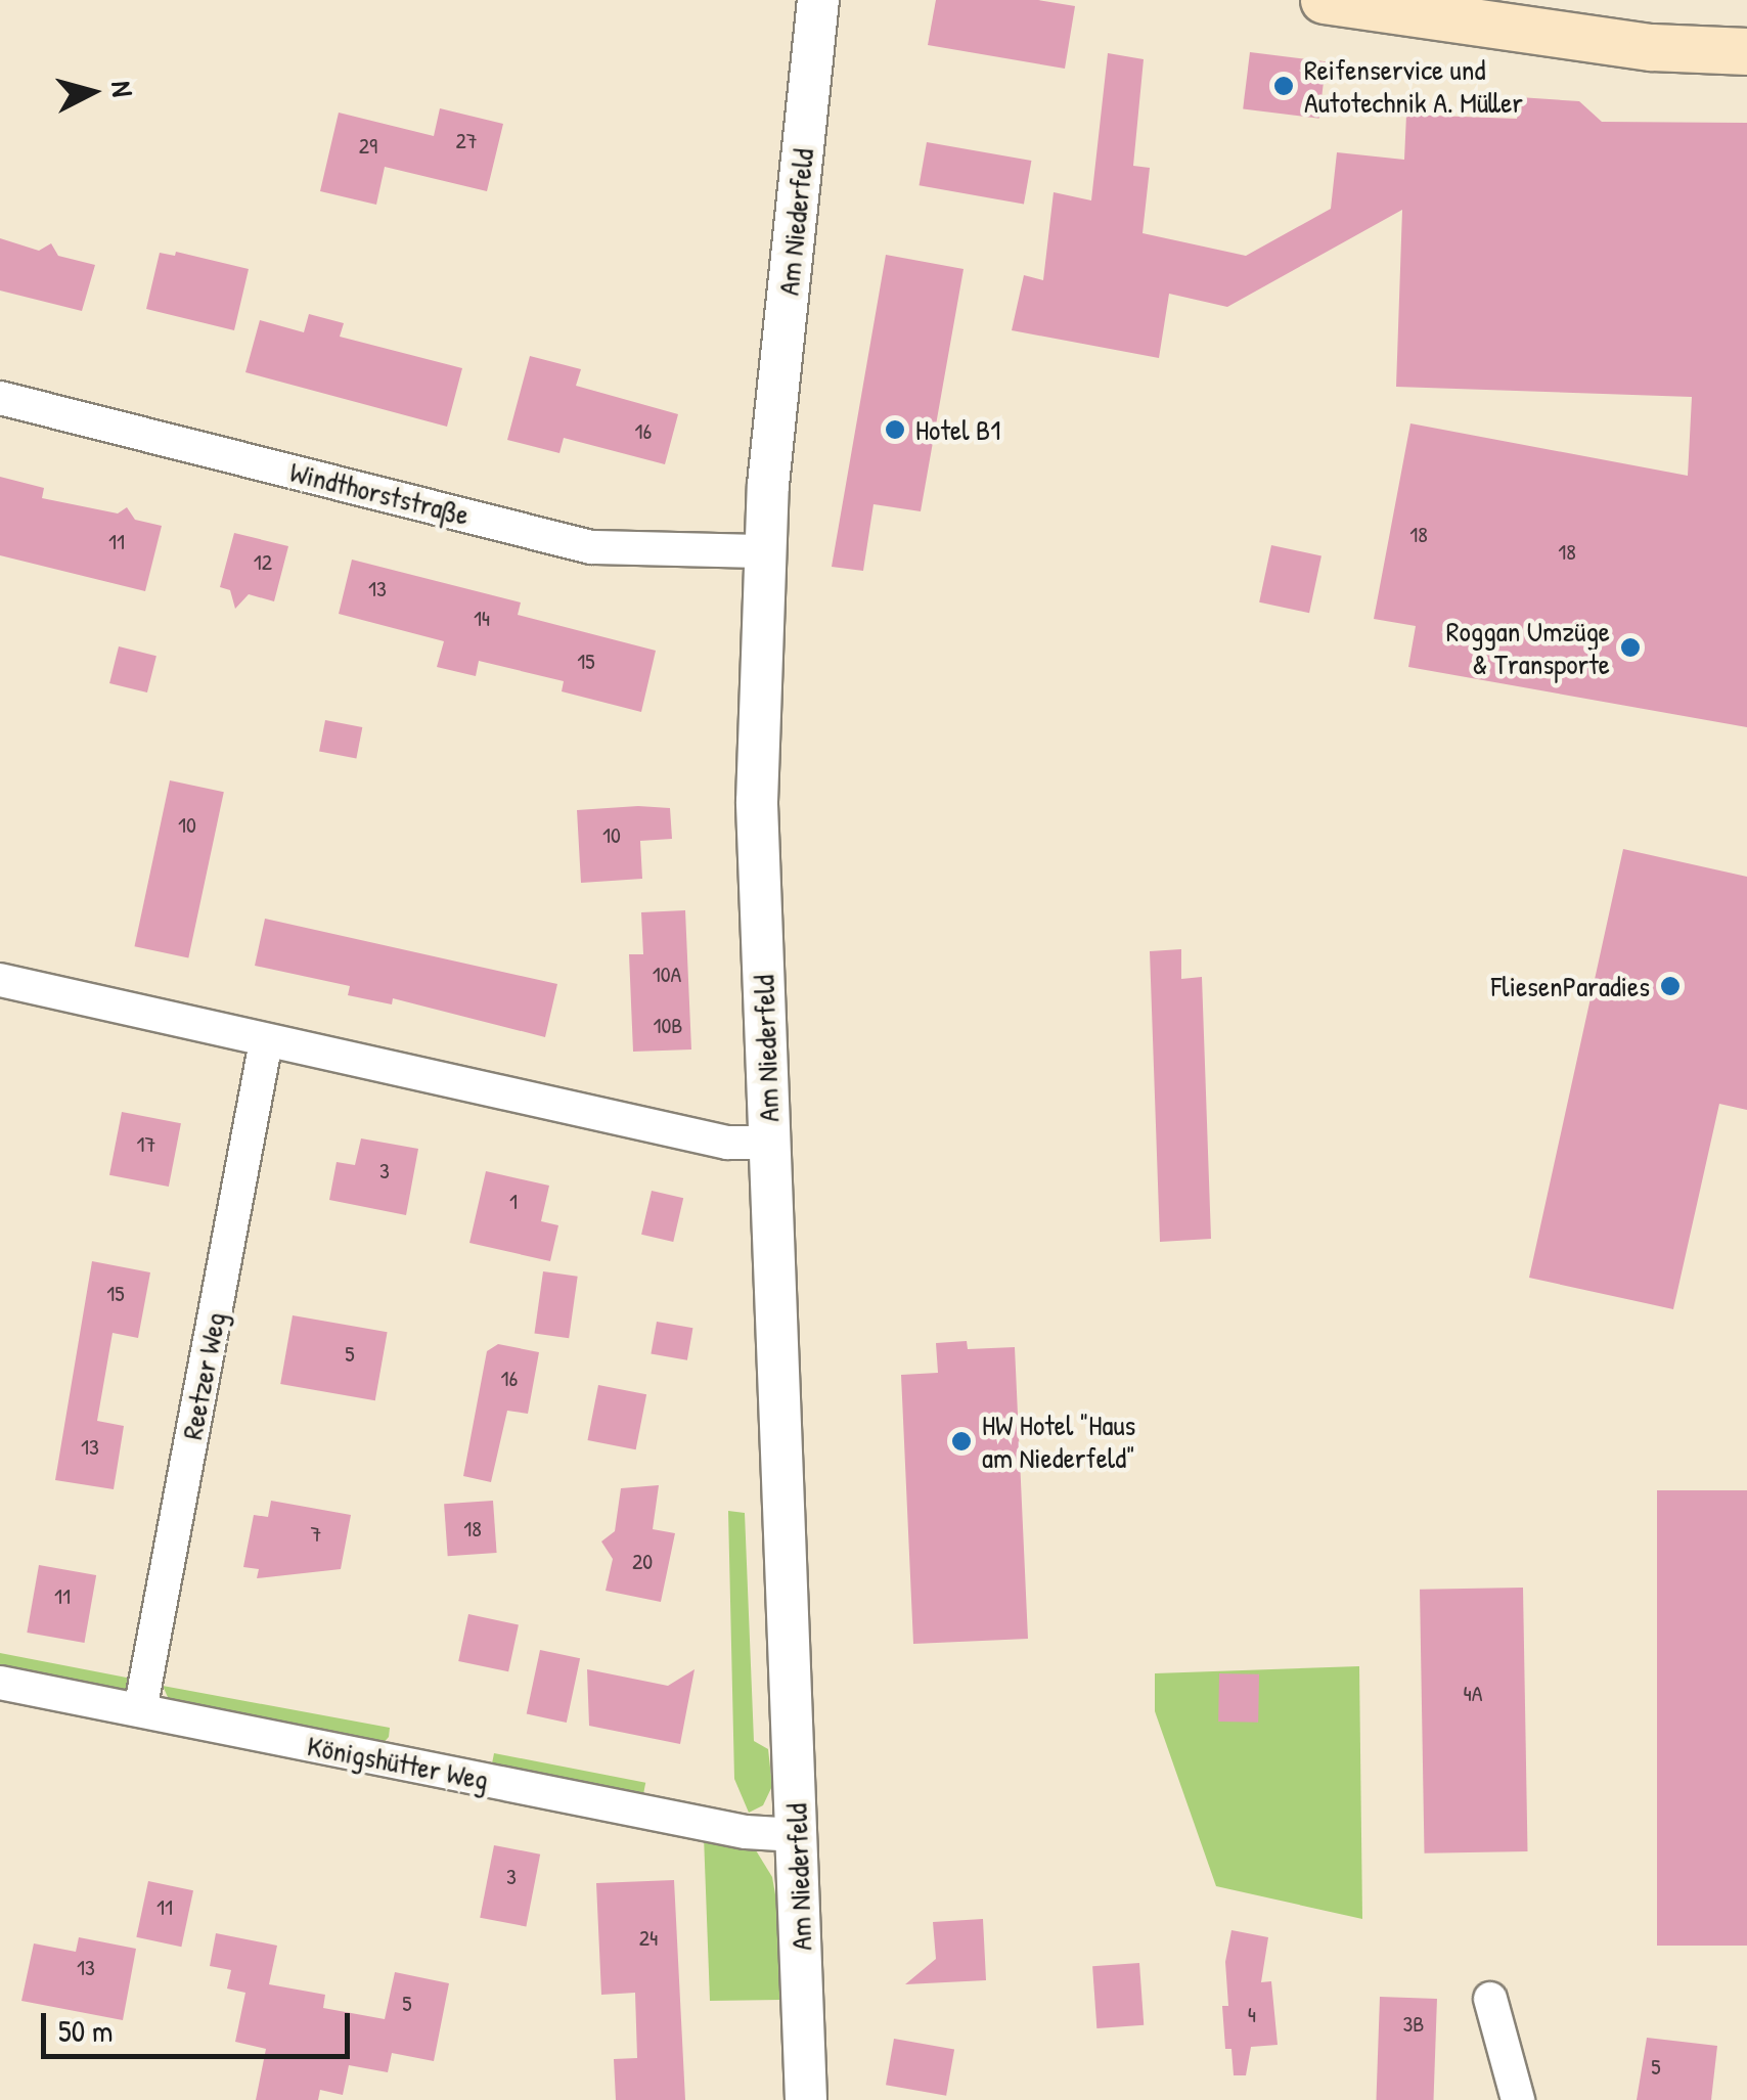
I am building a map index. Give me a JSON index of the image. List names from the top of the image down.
{
  "streets": {
    "street": [
      "Am Niederfeld",
      "Windthorststraße",
      "Reetzer Weg",
      "Königshütter Weg"
    ]
  },
  "crossings": [
    ["Am Niederfeld", "Windthorststraße"],
    ["Am Niederfeld", "Königshütter Weg"],
    ["Reetzer Weg", "Königshütter Weg"]
  ],
  "places": [
    "Reifenservice und Autotechnik A. Müller",
    "Hotel B1",
    "Roggan Umzüge & Transporte",
    "FliesenParadies",
    "HW Hotel \"Haus am Niederfeld\""
  ],
  "house_numbers": [
    "27",
    "29",
    "16",
    "18",
    "11",
    "18",
    "12",
    "13",
    "14",
    "15",
    "10",
    "10",
    "10A",
    "10B",
    "17",
    "3",
    "1",
    "15",
    "5",
    "16",
    "13",
    "18",
    "7",
    "20",
    "11",
    "4A",
    "3",
    "11",
    "24",
    "13",
    "5",
    "4",
    "3B",
    "5"
  ],
  "scale_bar": "50 m",
  "north": "right"
}
